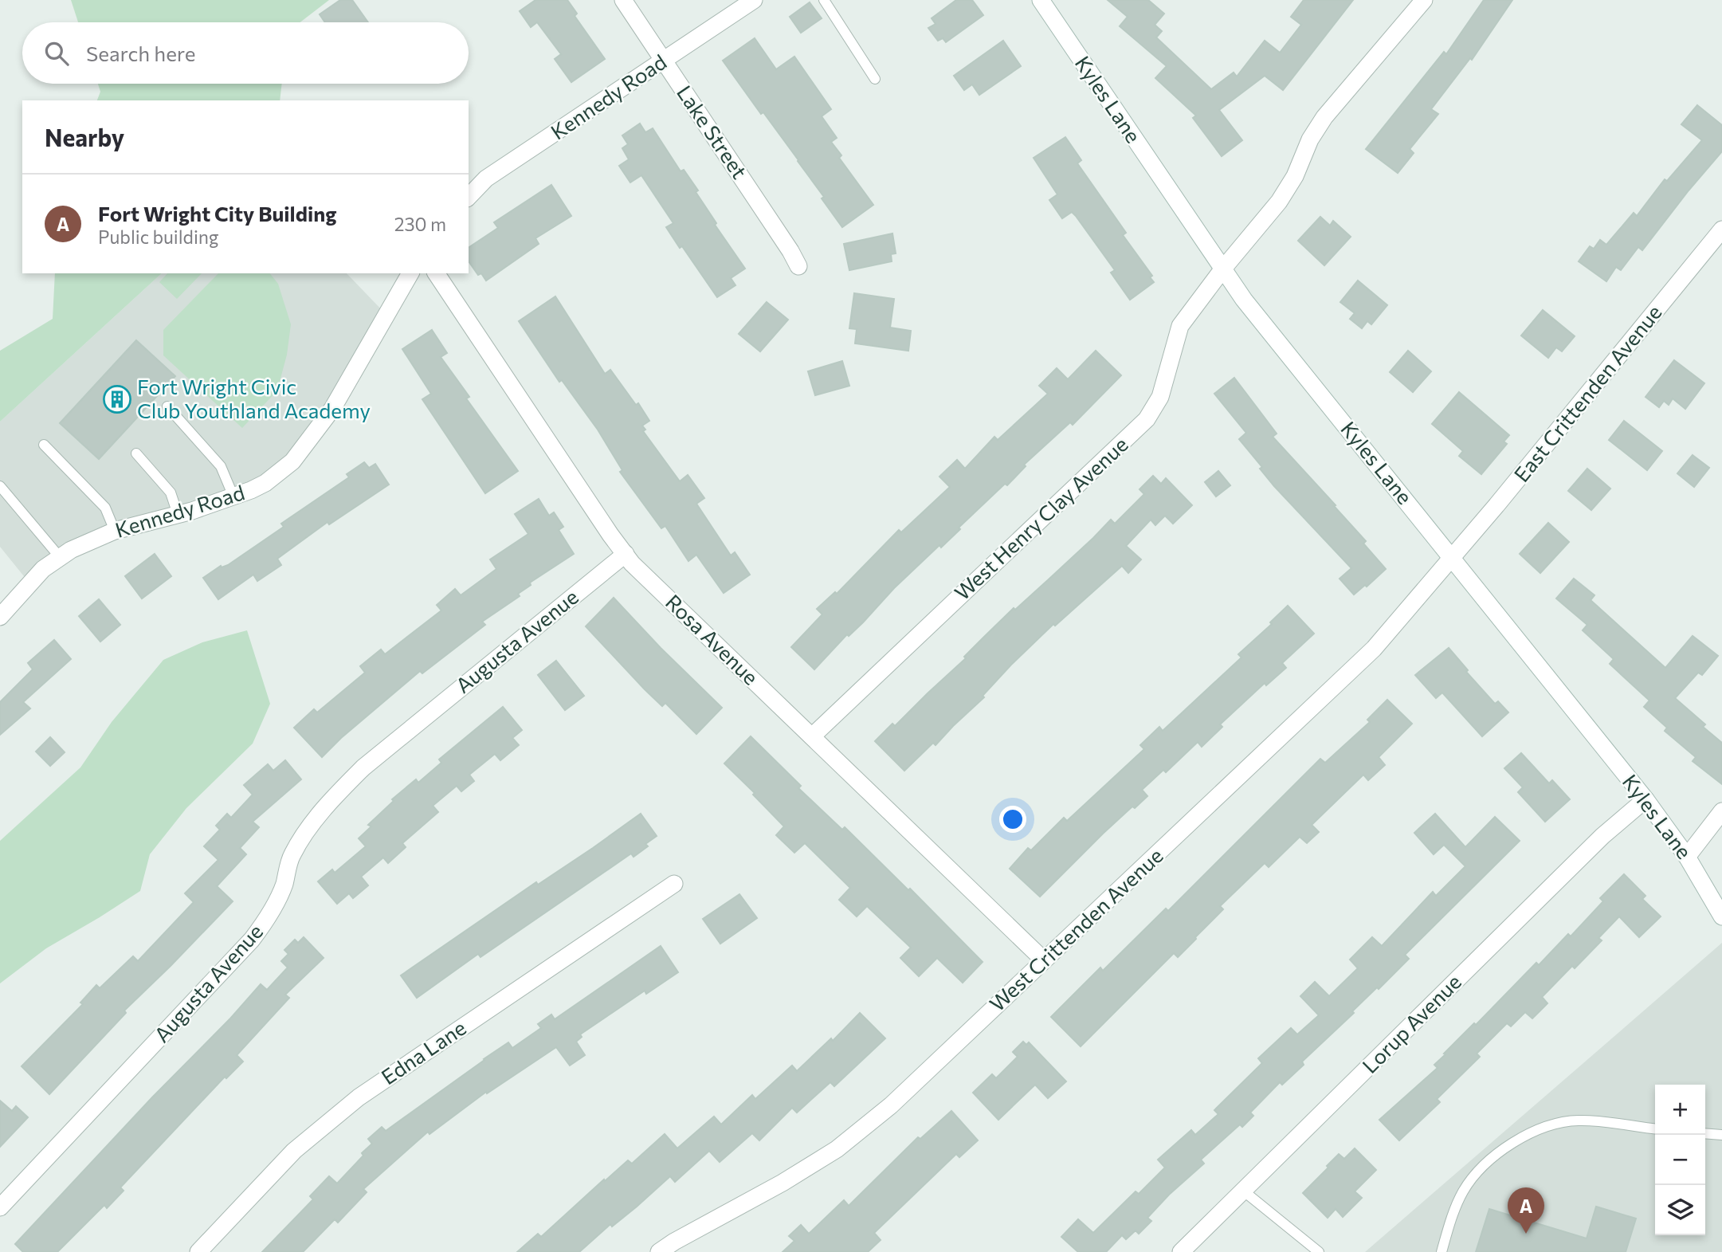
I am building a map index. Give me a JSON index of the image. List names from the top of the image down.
{
  "streets": {
    "street": [
      "Kennedy Road",
      "Kyles Lane",
      "Lake Street",
      "East Crittenden Avenue",
      "West Henry Clay Avenue",
      "Rosa Avenue",
      "Augusta Avenue",
      "West Crittenden Avenue",
      "Lorup Avenue",
      "Edna Lane"
    ]
  },
  "crossings": [
    ["Kennedy Road", "Lake Street"],
    ["Kyles Lane", "East Crittenden Avenue"],
    ["Kyles Lane", "West Henry Clay Avenue"],
    ["Kyles Lane", "West Crittenden Avenue"],
    ["Kyles Lane", "Lorup Avenue"],
    ["East Crittenden Avenue", "West Crittenden Avenue"],
    ["West Henry Clay Avenue", "Rosa Avenue"],
    ["Rosa Avenue", "Augusta Avenue"],
    ["Rosa Avenue", "West Crittenden Avenue"]
  ],
  "places": {
    "building": ["Fort Wright Civic Club Youthland Academy"]
  },
  "page": {
    "search": "Search here",
    "heading": "Nearby",
    "list": [
      {
        "mark": "A",
        "name": "Fort Wright City Building",
        "note": "Public building",
        "value": "230 m"
      }
    ],
    "map_buttons": ["+", "−"],
    "pins": "A"
  }
}
